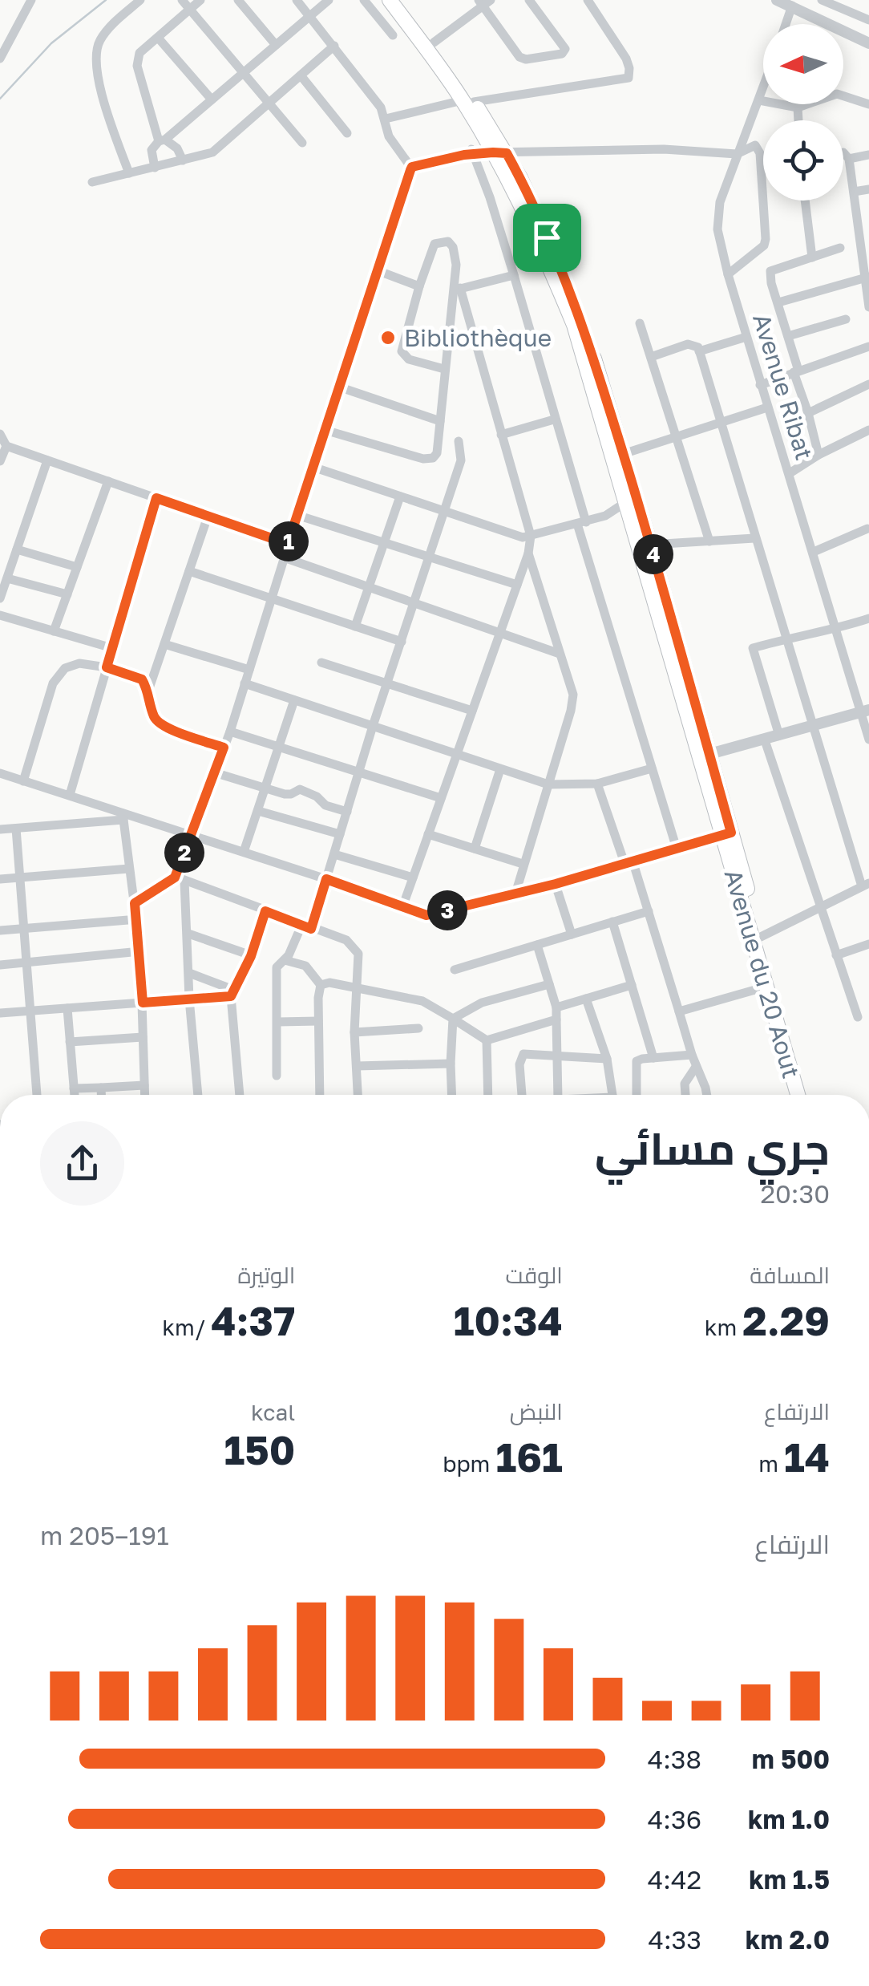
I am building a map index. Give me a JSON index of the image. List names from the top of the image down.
{
  "streets": {
    "main road": ["Avenue du 20 Aout"],
    "street": ["Avenue Ribat"]
  },
  "places": ["Bibliothèque"],
  "north": "left",
  "page": {
    "pins": [
      "1",
      "4",
      "2",
      "3"
    ],
    "heading": ["جري مسائي", "20:30"],
    "stats": [
      ["المسافة", "2.29 km"],
      ["الوقت", "10:34"],
      ["الوتيرة", "4:37 /km"],
      ["الارتفاع", "14 m"],
      ["النبض", "161 bpm"],
      ["kcal", "150"]
    ],
    "chart": ["الارتفاع", "191–205 m"],
    "list": [
      {
        "name": "500 m",
        "note": "4:38"
      },
      {
        "name": "1.0 km",
        "note": "4:36"
      },
      {
        "name": "1.5 km",
        "note": "4:42"
      },
      {
        "name": "2.0 km",
        "note": "4:33"
      }
    ]
  }
}
